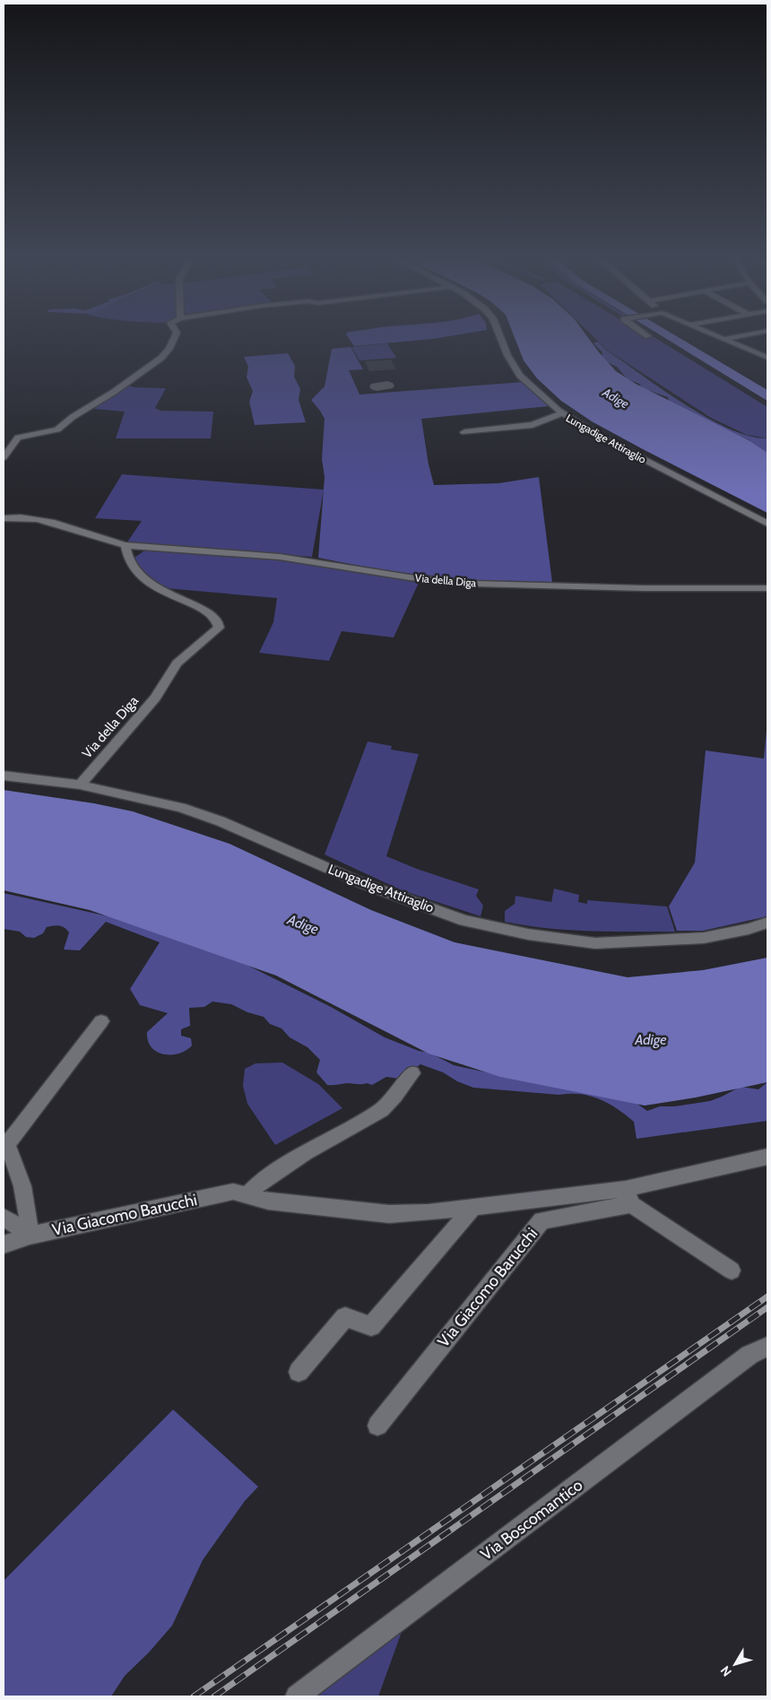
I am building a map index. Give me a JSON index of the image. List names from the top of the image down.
{
  "streets": {
    "street": [
      "Lungadige Attiraglio",
      "Via della Diga",
      "Via Giacomo Barucchi",
      "Via Boscomantico"
    ]
  },
  "crossings": [
    ["Lungadige Attiraglio", "Via della Diga"]
  ],
  "water": ["Adige"],
  "north": "bottom left"
}
